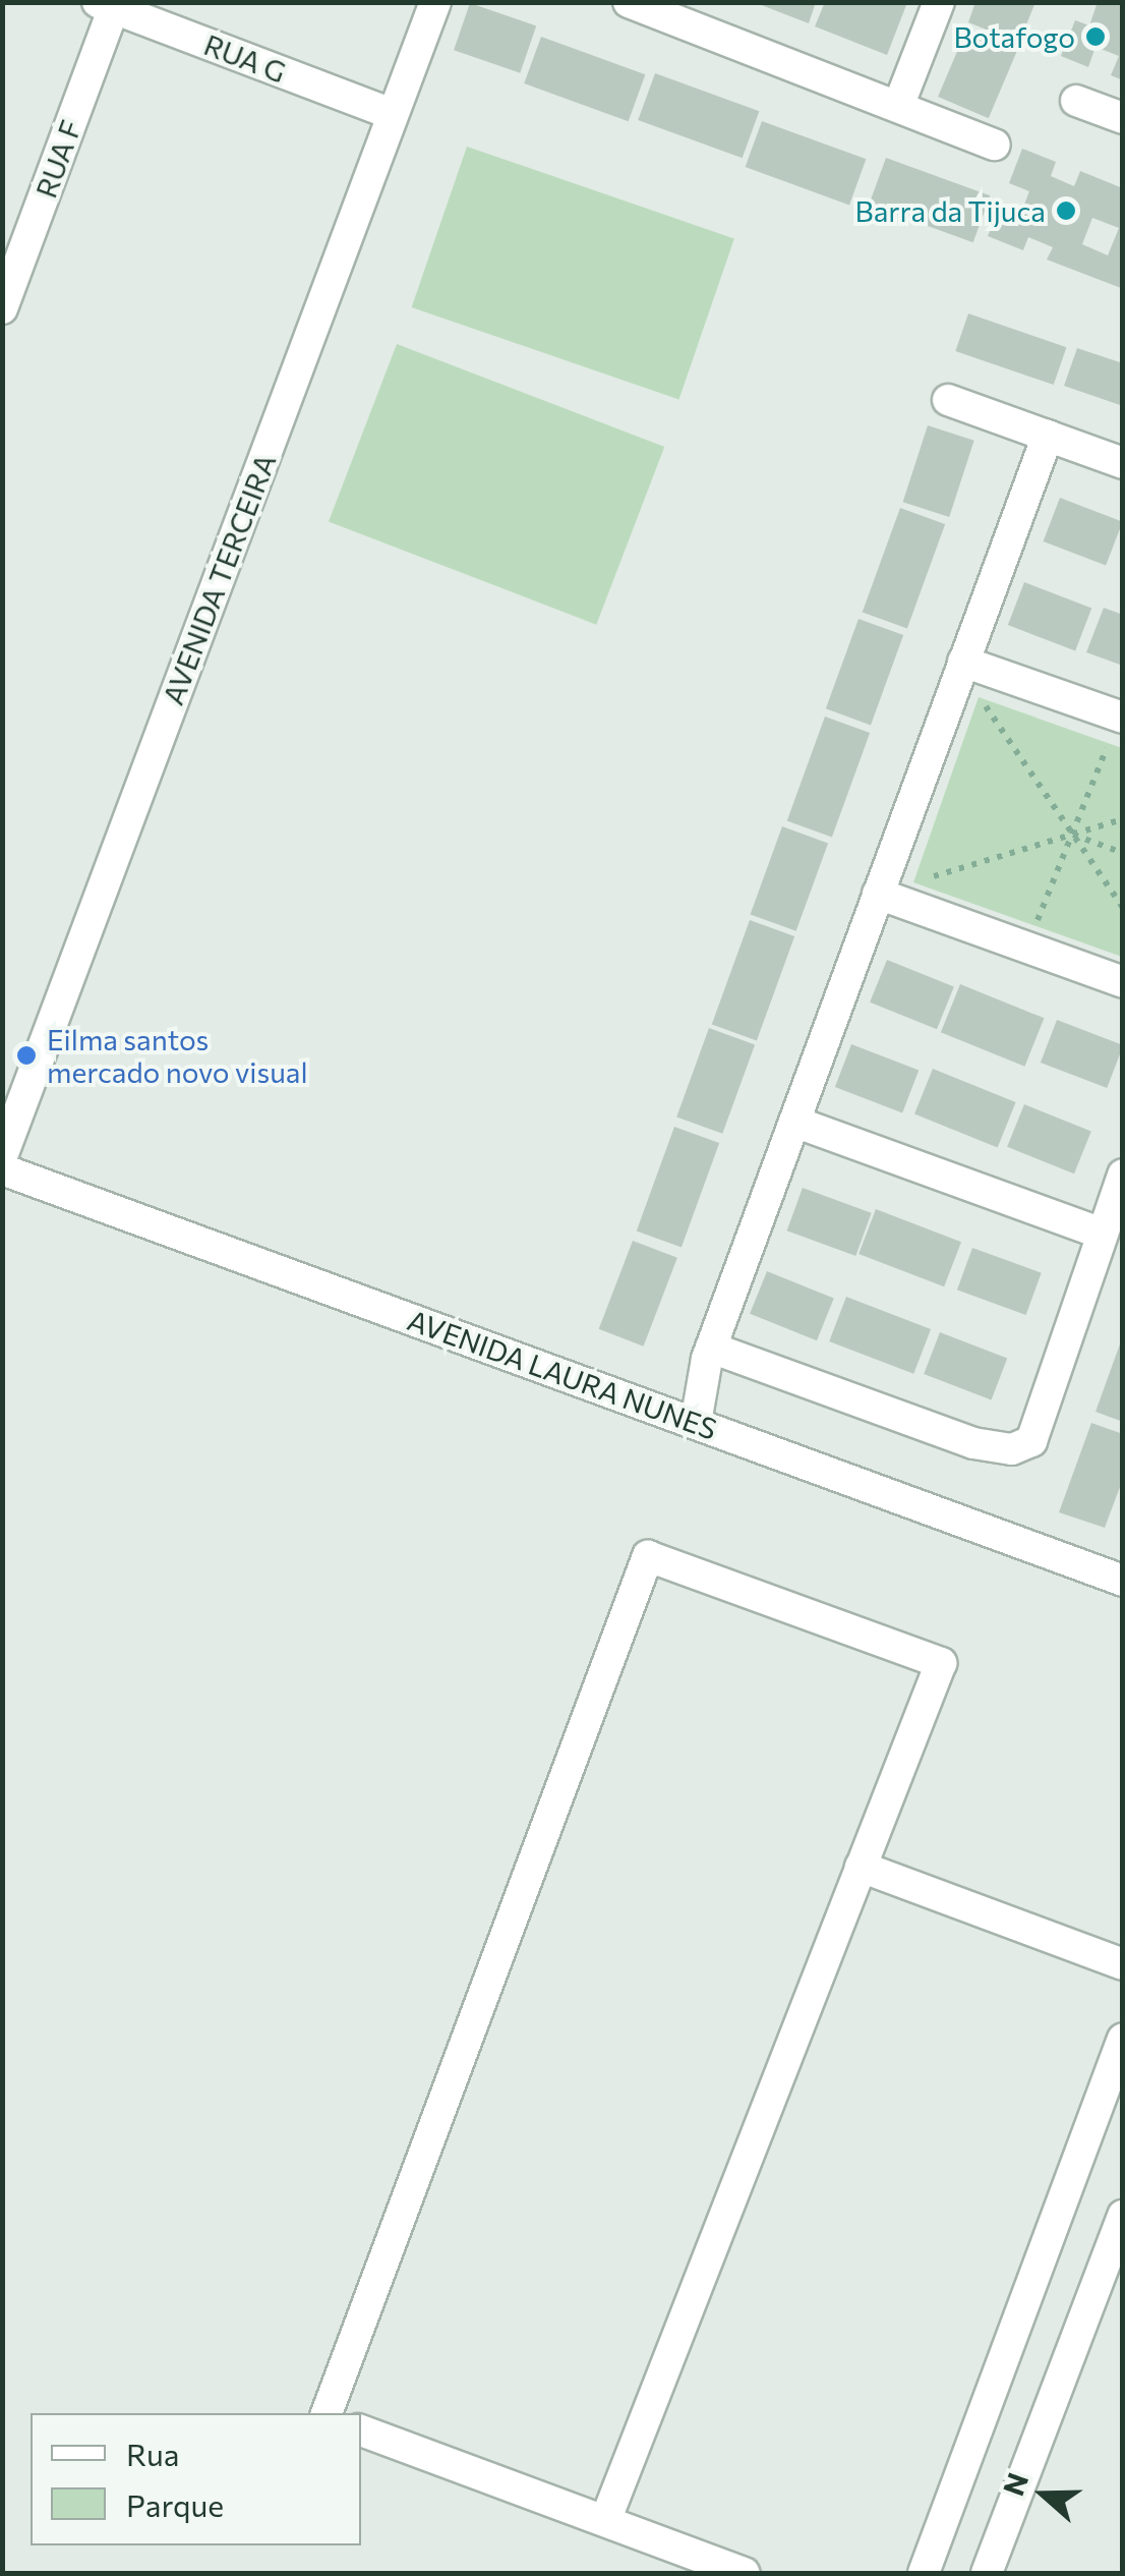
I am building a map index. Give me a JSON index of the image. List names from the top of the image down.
{
  "streets": {
    "street": [
      "RUA G",
      "RUA F",
      "AVENIDA TERCEIRA",
      "AVENIDA LAURA NUNES"
    ]
  },
  "crossings": [
    ["RUA G", "RUA F"],
    ["RUA G", "AVENIDA TERCEIRA"]
  ],
  "places": ["Botafogo", "Barra da Tijuca", "Eilma santos mercado novo visual"],
  "legend": ["Rua", "Parque"],
  "north": "left"
}
